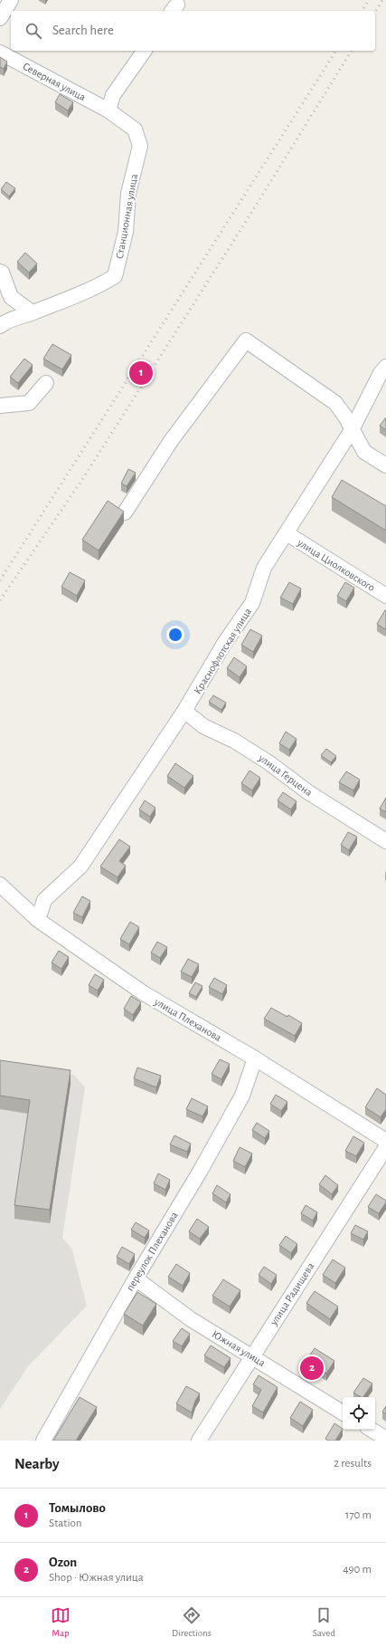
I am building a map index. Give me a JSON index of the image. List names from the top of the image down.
{
  "streets": {
    "street": [
      "Северная улица",
      "Станционная улица",
      "улица Циолковского",
      "Краснофлотская улица",
      "улица Герцена",
      "улица Плеханова",
      "переулок Плеханова",
      "улица Радищева",
      "Южная улица"
    ]
  },
  "crossings": [
    ["Северная улица", "Станционная улица"],
    ["улица Циолковского", "Краснофлотская улица"],
    ["Краснофлотская улица", "улица Герцена"],
    ["Краснофлотская улица", "улица Плеханова"],
    ["улица Плеханова", "переулок Плеханова"],
    ["переулок Плеханова", "Южная улица"],
    ["улица Радищева", "Южная улица"]
  ],
  "page": {
    "search": "Search here",
    "pins": ["1", "2"],
    "heading": ["Nearby", "2 results"],
    "list": [
      {
        "mark": "1",
        "name": "Томылово",
        "note": "Station",
        "value": "170 m"
      },
      {
        "mark": "2",
        "name": "Ozon",
        "note": "Shop · Южная улица",
        "value": "490 m"
      }
    ],
    "nav": ["Map", "Directions", "Saved"]
  }
}
